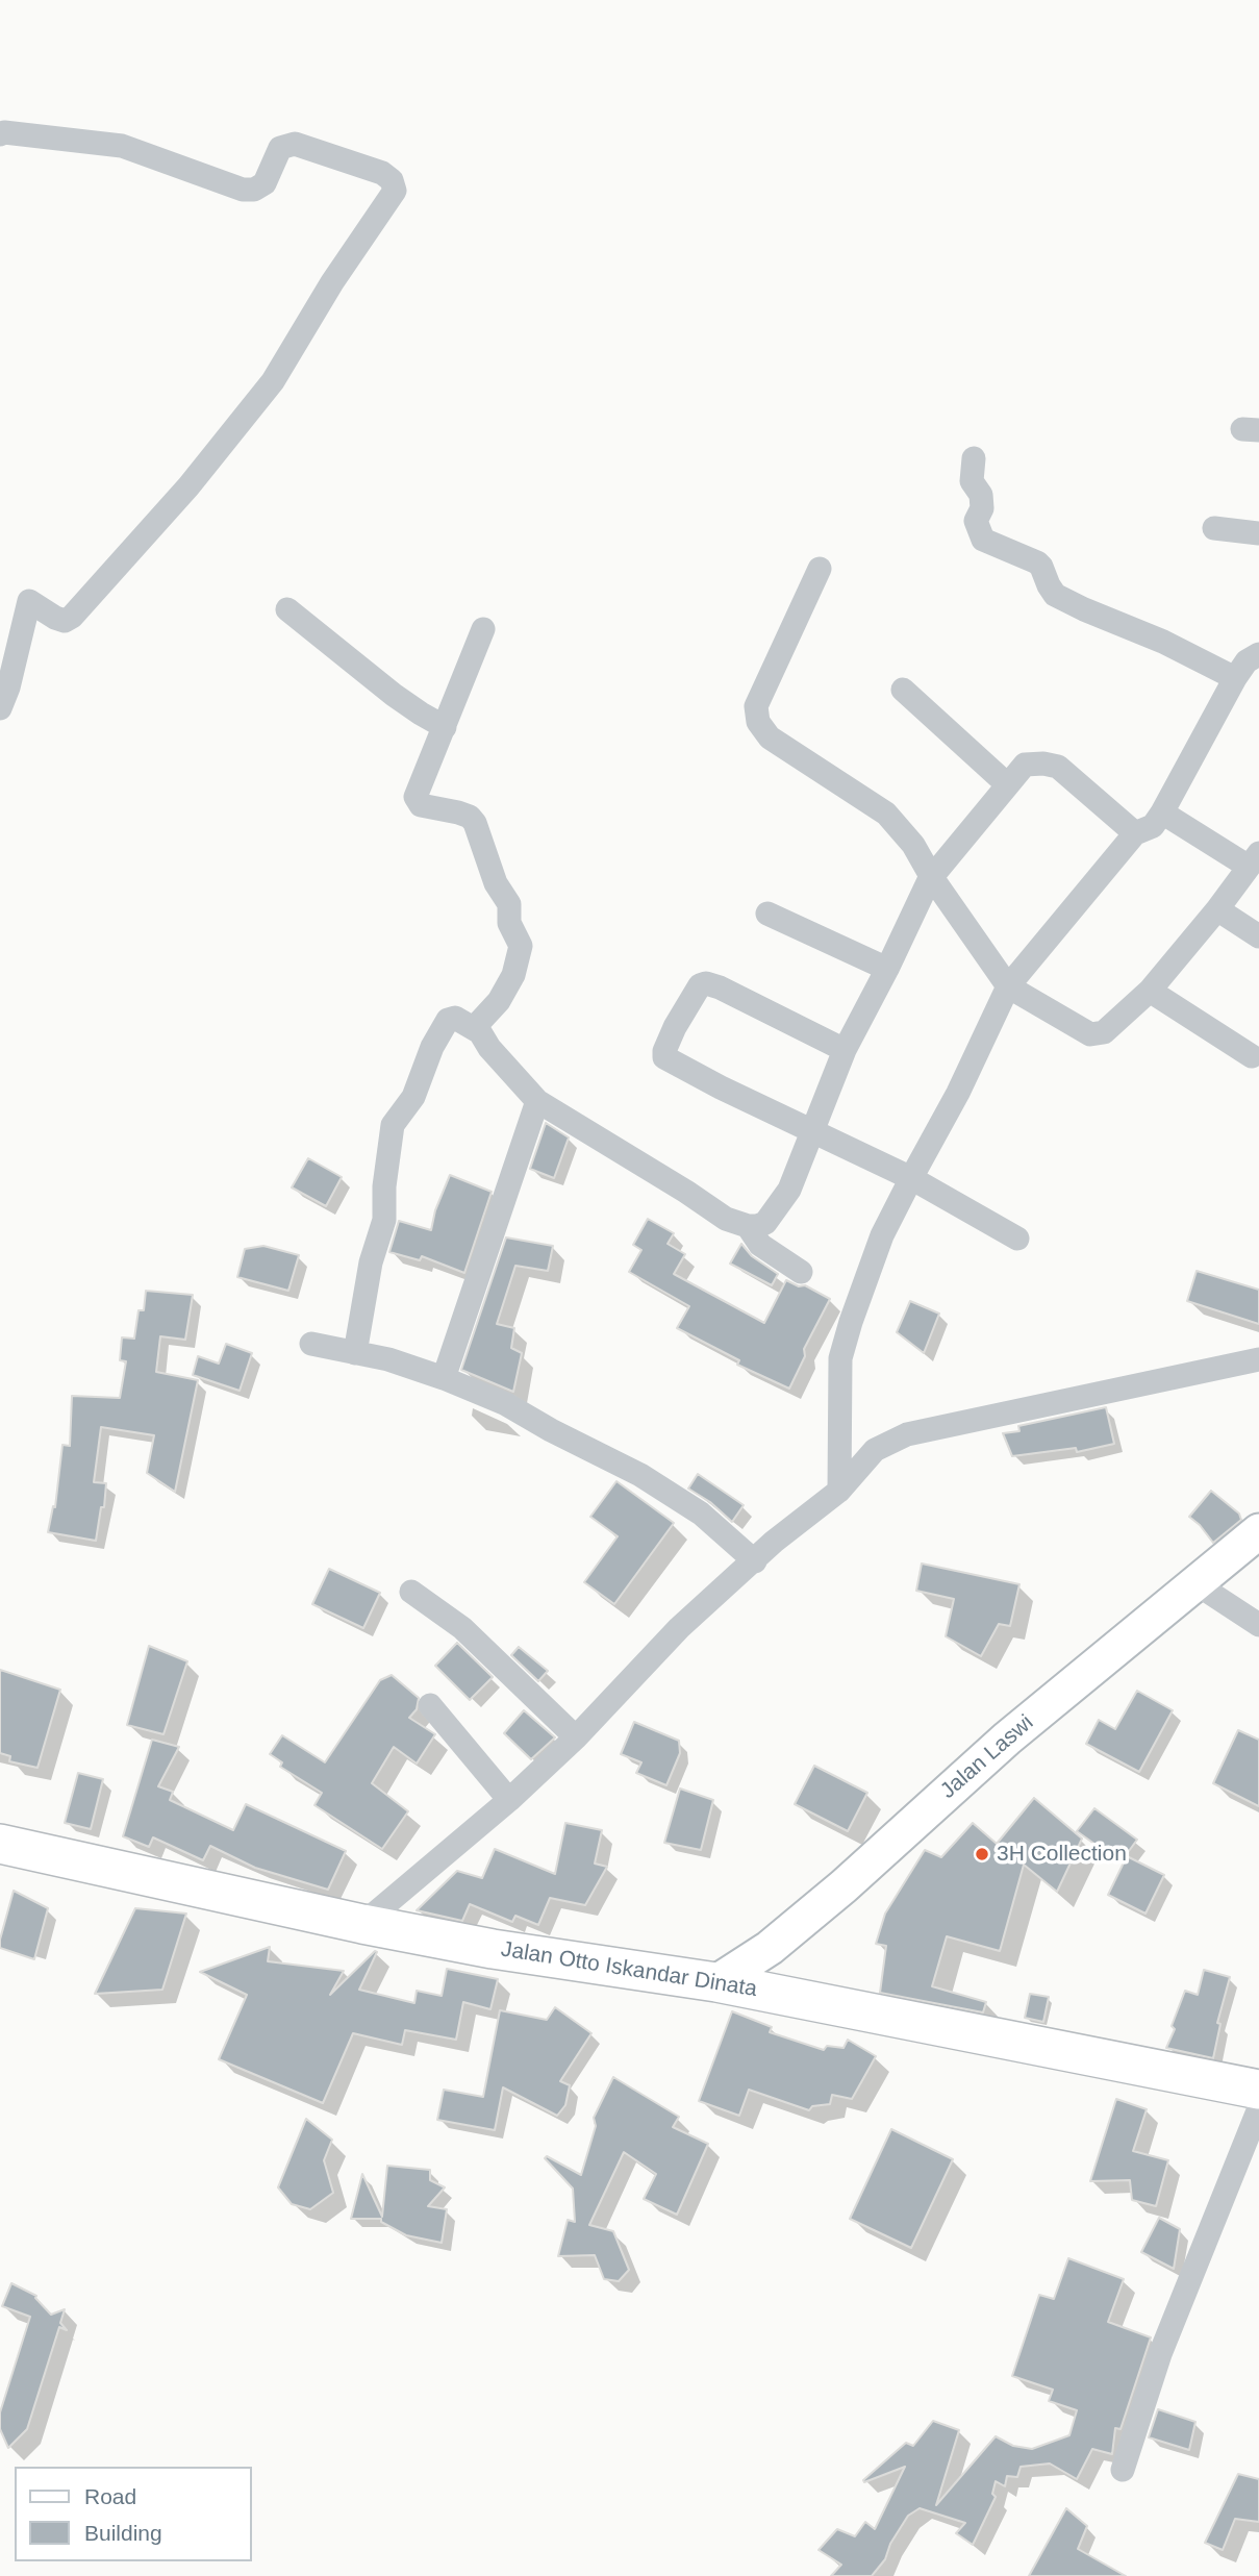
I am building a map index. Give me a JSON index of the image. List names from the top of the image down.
{
  "streets": {
    "main road": ["Jalan Otto Iskandar Dinata"],
    "street": ["Jalan Laswi"]
  },
  "crossings": [
    ["Jalan Laswi", "Jalan Otto Iskandar Dinata"]
  ],
  "places": ["3H Collection"],
  "legend": ["Road", "Building"]
}
